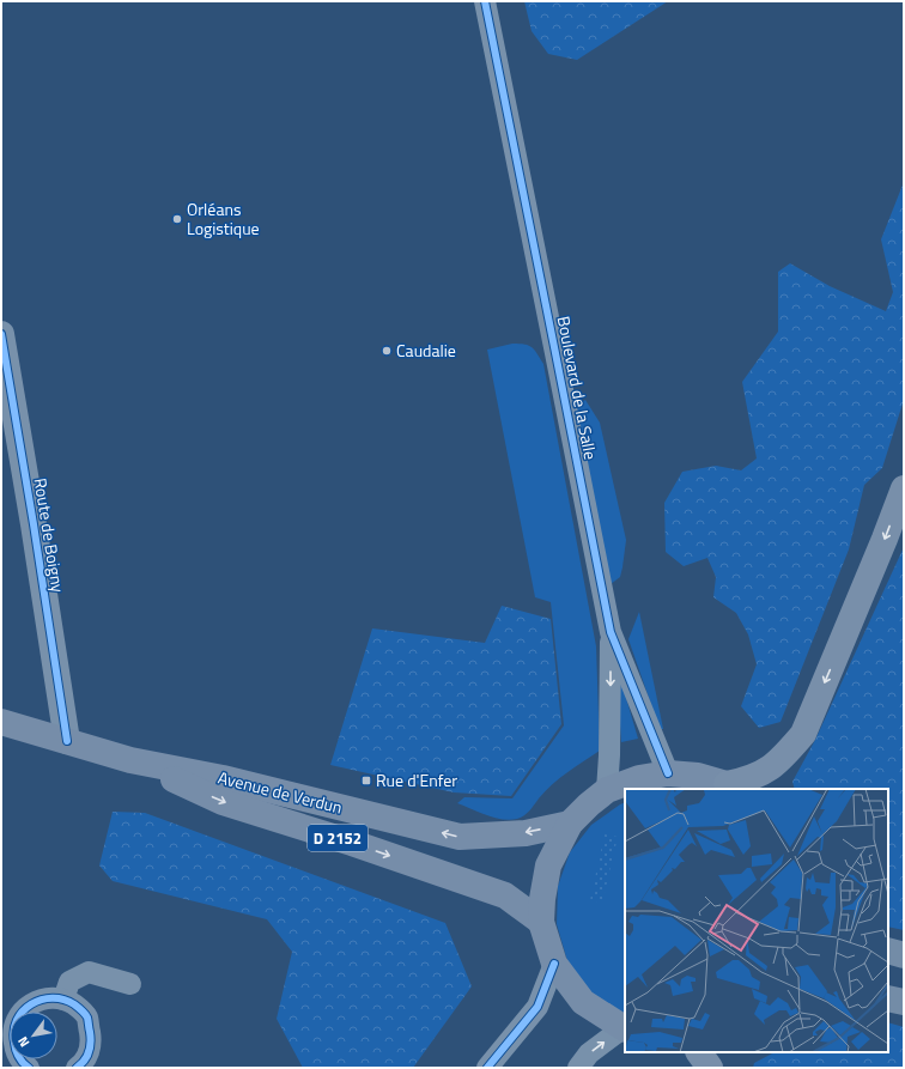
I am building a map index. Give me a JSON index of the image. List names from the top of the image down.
{
  "streets": {
    "main road": ["Avenue de Verdun", "D 2152"],
    "street": ["Boulevard de la Salle", "Route de Boigny"]
  },
  "crossings": [
    ["Route de Boigny", "Avenue de Verdun"]
  ],
  "places": {
    "other": ["Orléans Logistique", "Caudalie"],
    "transit": ["Rue d'Enfer"]
  },
  "north": "bottom left"
}
